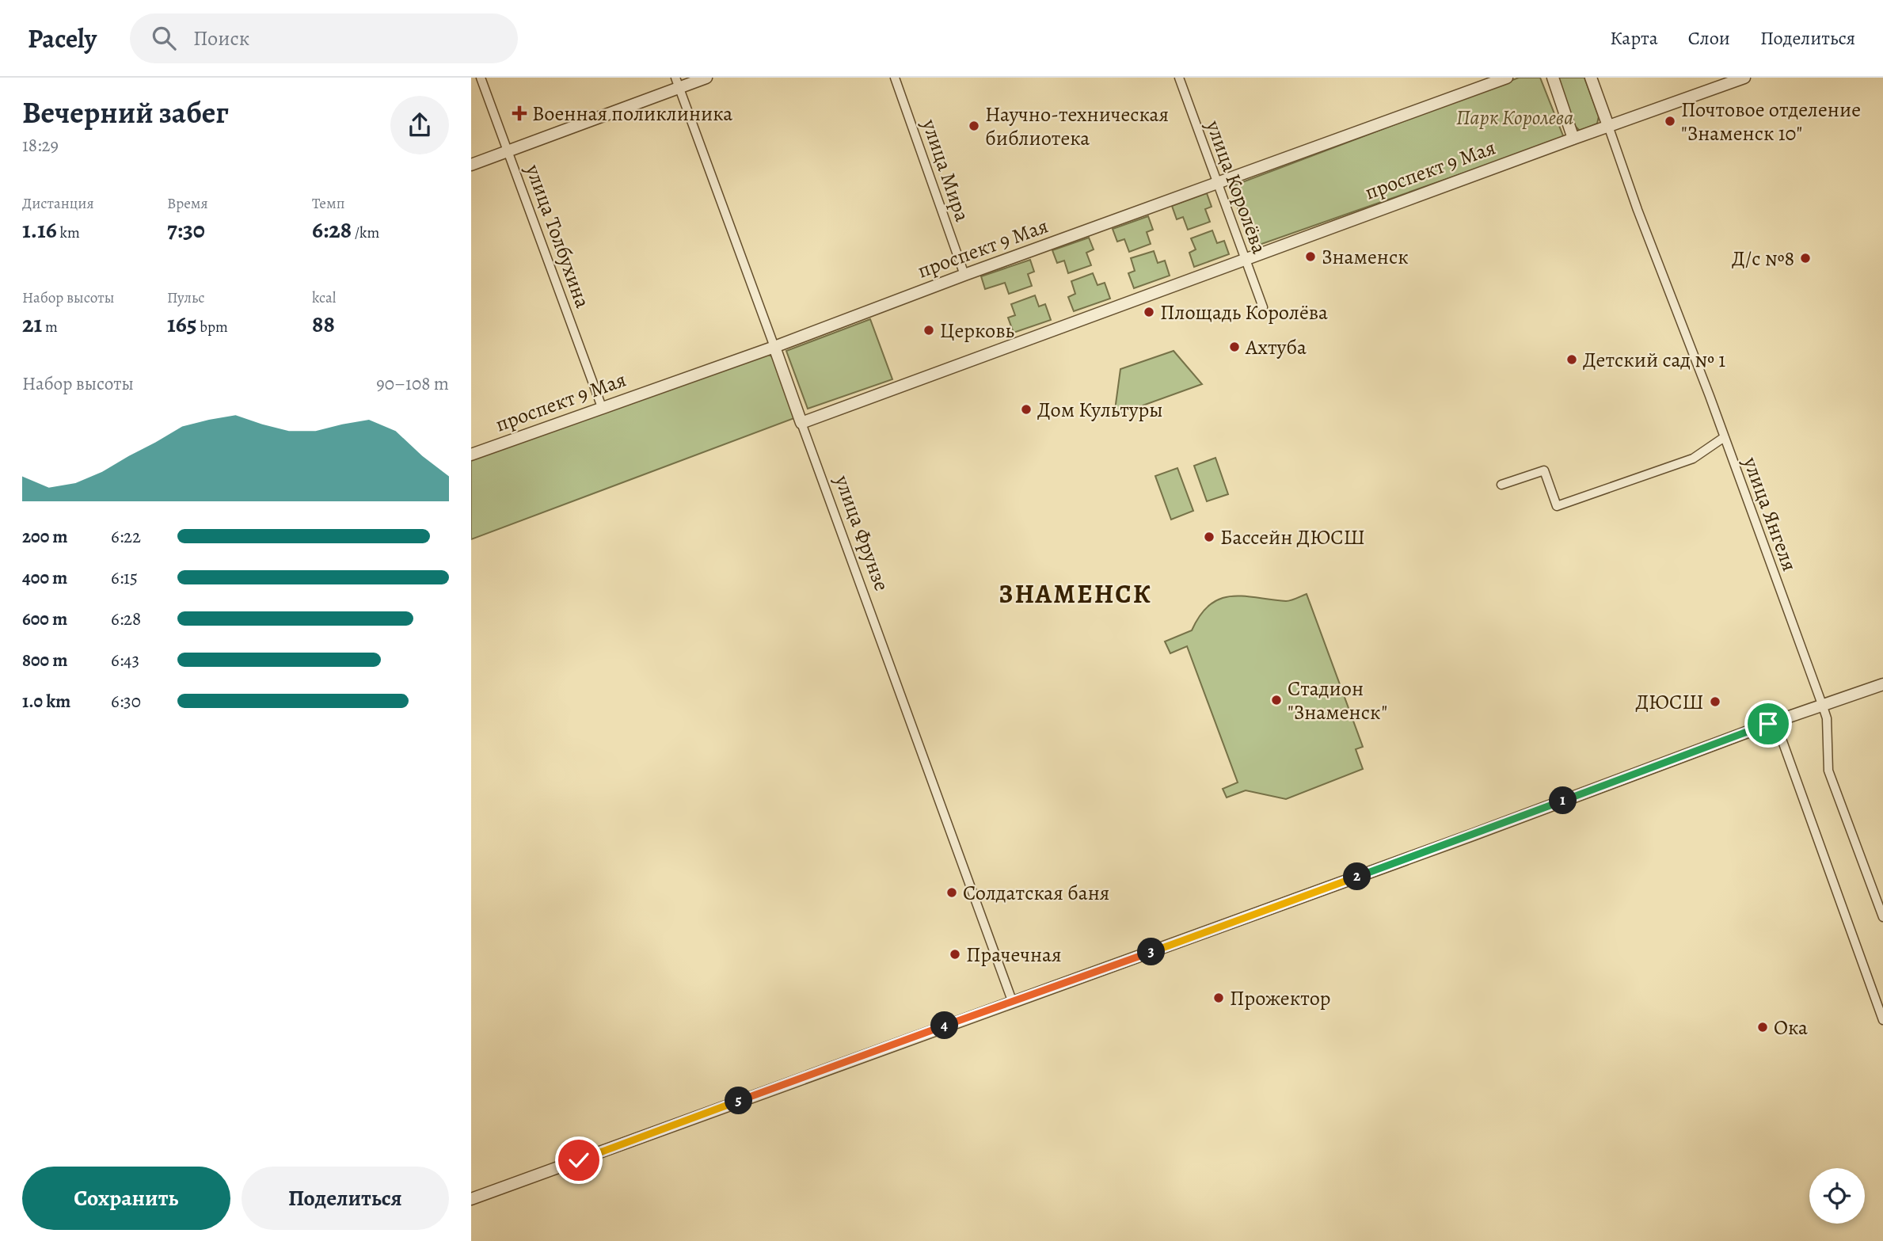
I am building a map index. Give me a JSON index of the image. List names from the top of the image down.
{
  "streets": {
    "street": [
      "проспект 9 Мая",
      "улица Мира",
      "улица Королёва",
      "улица Толбухина",
      "улица Янгеля",
      "улица Фрунзе"
    ]
  },
  "crossings": [
    ["проспект 9 Мая", "улица Мира"],
    ["проспект 9 Мая", "улица Королёва"],
    ["проспект 9 Мая", "улица Толбухина"],
    ["проспект 9 Мая", "улица Янгеля"],
    ["проспект 9 Мая", "улица Фрунзе"]
  ],
  "districts": ["ЗНАМЕНСК"],
  "parks": ["Парк Королева"],
  "places": {
    "health": ["Военная поликлиника"],
    "other": [
      "Почтовое отделение \"Знаменск 10\"",
      "Научно-техническая библиотека",
      "Знаменск",
      "Д/с №8",
      "Площадь Королёва",
      "Церковь",
      "Ахтуба",
      "Детский сад № 1",
      "Дом Культуры",
      "Бассейн ДЮСШ",
      "Стадион \"Знаменск\"",
      "ДЮСШ",
      "Солдатская баня",
      "Прачечная",
      "Прожектор",
      "Ока"
    ]
  },
  "page": {
    "header": "Pacely",
    "search": "Поиск",
    "nav": ["Карта", "Слои", "Поделиться"],
    "heading": ["Вечерний забег", "18:29"],
    "stats": [
      ["Дистанция", "1.16 km"],
      ["Время", "7:30"],
      ["Темп", "6:28 /km"],
      ["Набор высоты", "21 m"],
      ["Пульс", "165 bpm"],
      ["kcal", "88"]
    ],
    "chart": ["Набор высоты", "90–108 m"],
    "list": [
      {
        "name": "200 m",
        "note": "6:22"
      },
      {
        "name": "400 m",
        "note": "6:15"
      },
      {
        "name": "600 m",
        "note": "6:28"
      },
      {
        "name": "800 m",
        "note": "6:43"
      },
      {
        "name": "1.0 km",
        "note": "6:30"
      }
    ],
    "pins": [
      "1",
      "2",
      "3",
      "4",
      "5"
    ],
    "buttons": ["Сохранить", "Поделиться"]
  }
}
